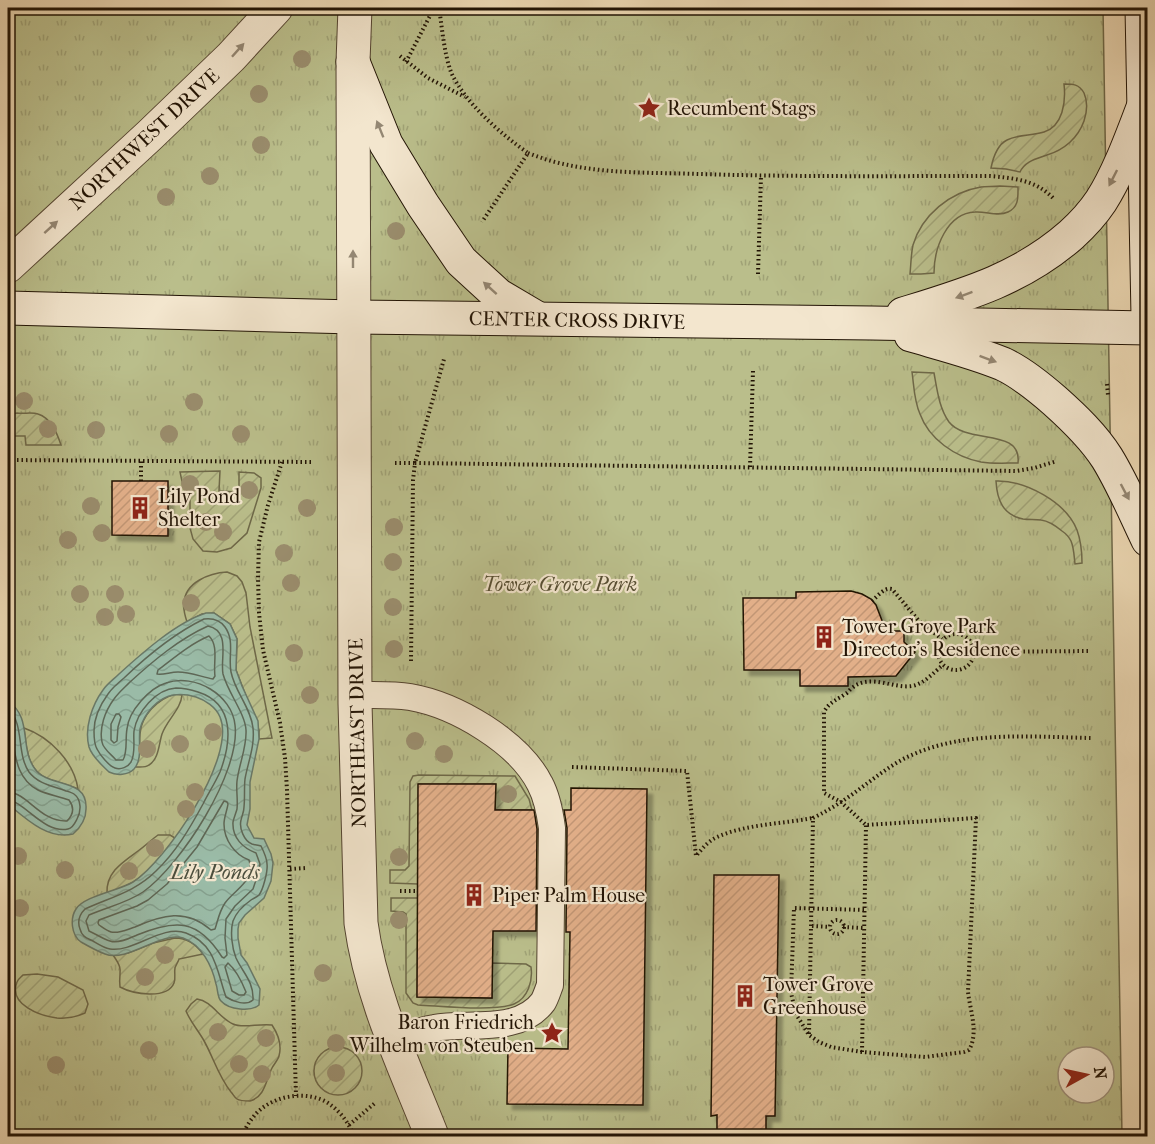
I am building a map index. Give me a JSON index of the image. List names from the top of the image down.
{
  "streets": {
    "street": ["NORTHWEST DRIVE", "CENTER CROSS DRIVE", "NORTHEAST DRIVE"]
  },
  "crossings": [
    ["CENTER CROSS DRIVE", "NORTHEAST DRIVE"]
  ],
  "one_way": ["NORTHWEST DRIVE"],
  "water": ["Lily Ponds"],
  "parks": ["Tower Grove Park"],
  "places": {
    "place": ["Recumbent Stags", "Baron Friedrich Wilhelm von Steuben"],
    "building": [
      "Lily Pond Shelter",
      "Tower Grove Park Director's Residence",
      "Piper Palm House",
      "Tower Grove Greenhouse"
    ]
  },
  "north": "right"
}
